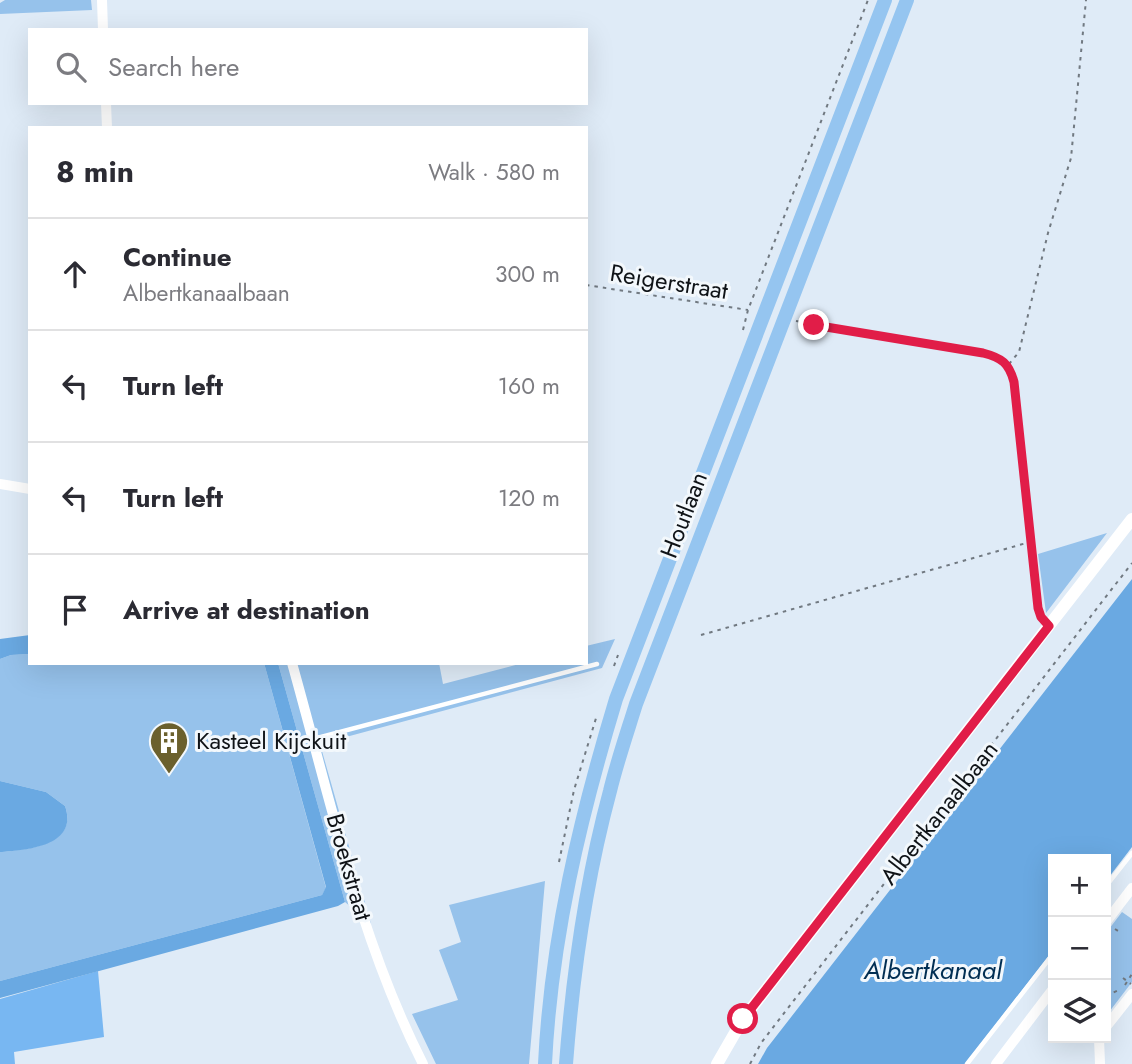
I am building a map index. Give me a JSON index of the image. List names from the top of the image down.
{
  "streets": {
    "main road": ["Houtlaan"],
    "street": ["Albertkanaalbaan", "Broekstraat"],
    "path": ["Reigerstraat"]
  },
  "water": ["Albertkanaal"],
  "places": {
    "building": ["Kasteel Kijckuit"]
  },
  "page": {
    "search": "Search here",
    "heading": ["8 min", "Walk · 580 m"],
    "list": [
      ["Continue", "Albertkanaalbaan", "300 m"],
      ["Turn left", "160 m"],
      ["Turn left", "120 m"],
      "Arrive at destination"
    ],
    "map_buttons": ["+", "−"]
  }
}
